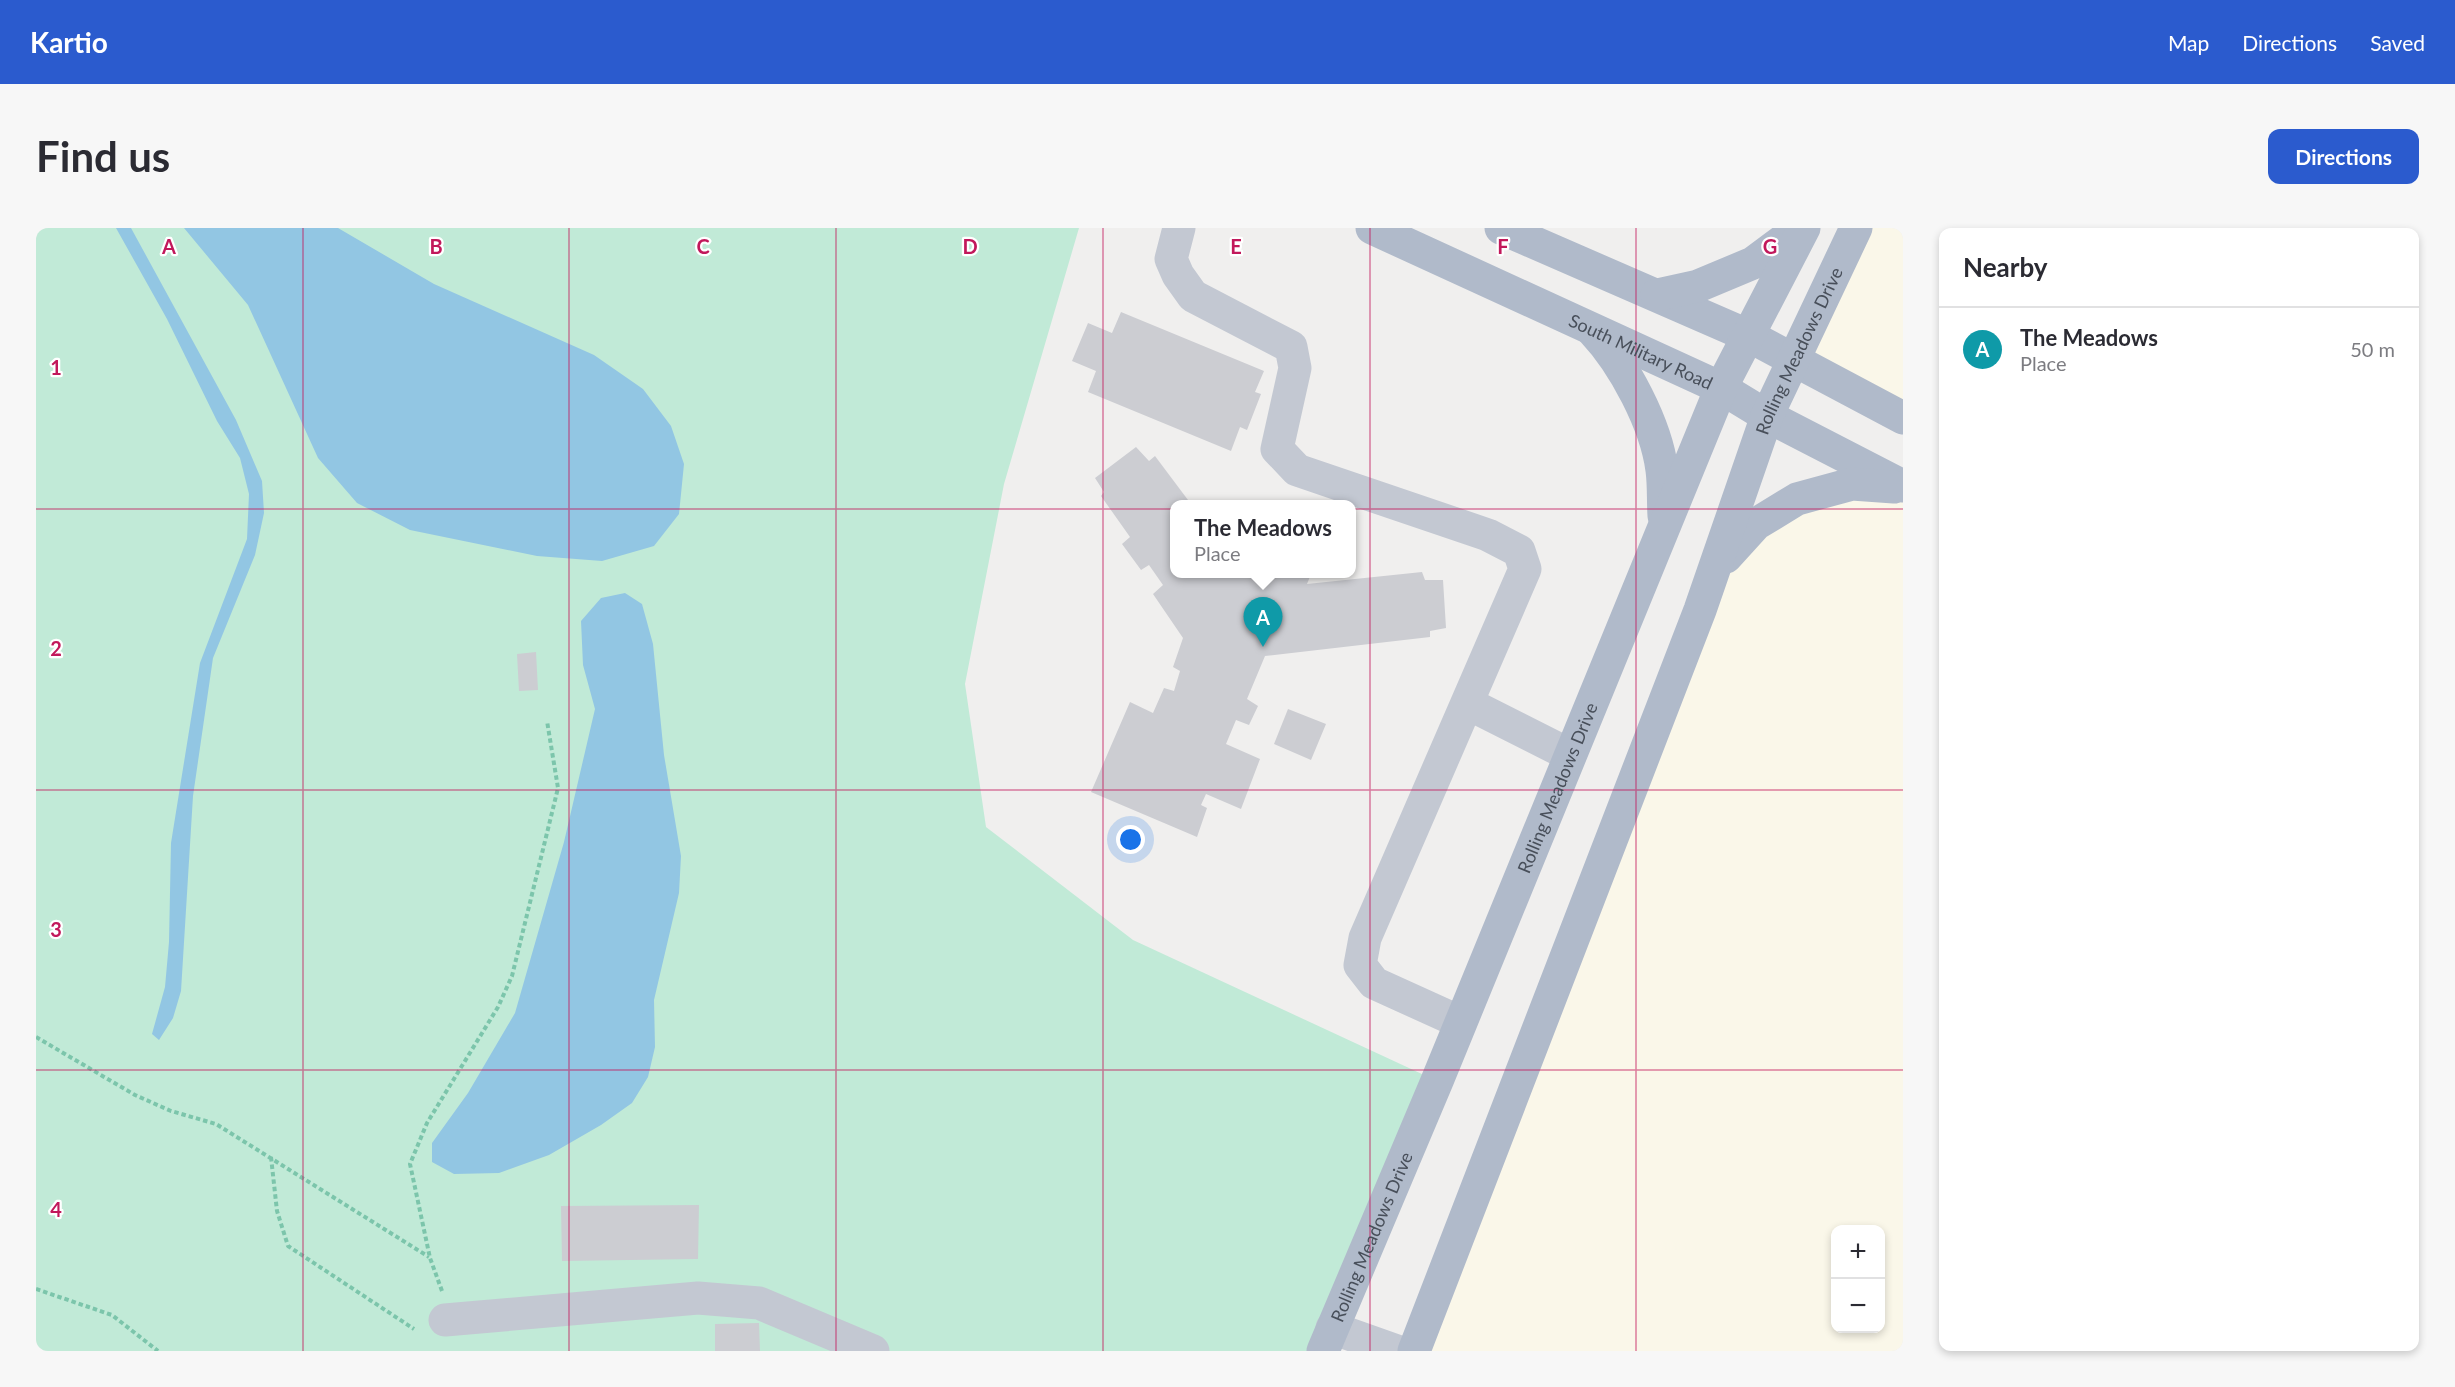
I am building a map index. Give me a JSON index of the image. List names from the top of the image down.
{
  "streets": {
    "main road": ["South Military Road", "Rolling Meadows Drive"]
  },
  "crossings": [
    ["South Military Road", "Rolling Meadows Drive"]
  ],
  "page": {
    "header": "Kartio",
    "nav": ["Map", "Directions", "Saved"],
    "buttons": "Directions",
    "title": "Find us",
    "heading": "Nearby",
    "list": [
      {
        "mark": "A",
        "name": "The Meadows",
        "note": "Place",
        "value": "50 m"
      }
    ],
    "popup": ["The Meadows", "Place"],
    "pins": "A",
    "map_buttons": ["+", "−"]
  },
  "grid": {
    "columns": [
      "A",
      "B",
      "C",
      "D",
      "E",
      "F",
      "G"
    ],
    "rows": [
      "1",
      "2",
      "3",
      "4"
    ]
  }
}
